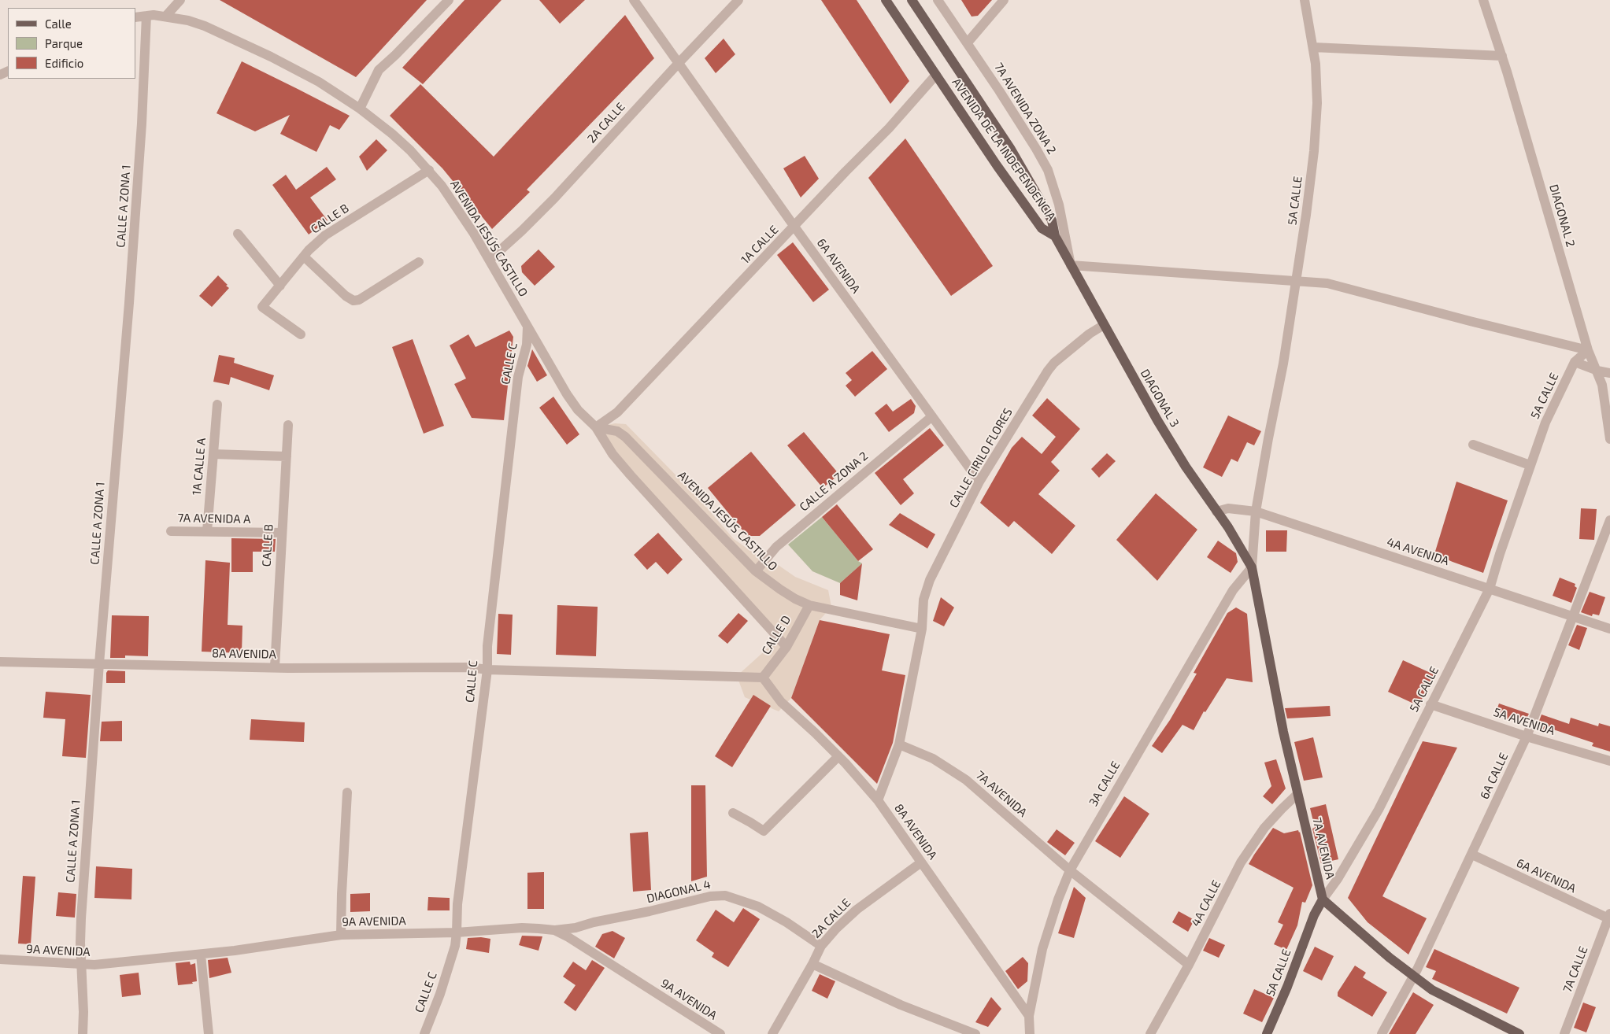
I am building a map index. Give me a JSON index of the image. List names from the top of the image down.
{
  "streets": {
    "main road": [
      "AVENIDA DE LA INDEPENDENCIA",
      "5A CALLE",
      "DIAGONAL 3",
      "7A AVENIDA"
    ],
    "street": [
      "7A AVENIDA ZONA 2",
      "2A CALLE",
      "CALLE A ZONA 1",
      "DIAGONAL 2",
      "CALLE B",
      "AVENIDA JESÚS CASTILLO",
      "1A CALLE",
      "6A AVENIDA",
      "CALLE C",
      "CALLE CIRILO FLORES",
      "1A CALLE A",
      "CALLE A ZONA 2",
      "7A AVENIDA A",
      "4A AVENIDA",
      "CALLE D",
      "8A AVENIDA",
      "5A AVENIDA",
      "6A CALLE",
      "3A CALLE",
      "DIAGONAL 4",
      "4A CALLE",
      "9A AVENIDA",
      "7A CALLE"
    ]
  },
  "crossings": [
    ["7A AVENIDA ZONA 2", "DIAGONAL 3"],
    ["2A CALLE", "AVENIDA JESÚS CASTILLO"],
    ["2A CALLE", "6A AVENIDA"],
    ["2A CALLE", "8A AVENIDA"],
    ["2A CALLE", "DIAGONAL 4"],
    ["AVENIDA DE LA INDEPENDENCIA", "1A CALLE"],
    ["AVENIDA DE LA INDEPENDENCIA", "DIAGONAL 3"],
    ["5A CALLE", "DIAGONAL 2"],
    ["5A CALLE", "DIAGONAL 3"],
    ["5A CALLE", "4A AVENIDA"],
    ["5A CALLE", "5A AVENIDA"],
    ["5A CALLE", "3A CALLE"],
    ["5A CALLE", "7A AVENIDA"],
    ["CALLE A ZONA 1", "AVENIDA JESÚS CASTILLO"],
    ["CALLE A ZONA 1", "8A AVENIDA"],
    ["CALLE A ZONA 1", "9A AVENIDA"],
    ["CALLE B", "AVENIDA JESÚS CASTILLO"],
    ["CALLE B", "7A AVENIDA A"],
    ["CALLE B", "8A AVENIDA"],
    ["AVENIDA JESÚS CASTILLO", "1A CALLE"],
    ["AVENIDA JESÚS CASTILLO", "CALLE C"],
    ["AVENIDA JESÚS CASTILLO", "CALLE CIRILO FLORES"],
    ["AVENIDA JESÚS CASTILLO", "CALLE A ZONA 2"],
    ["AVENIDA JESÚS CASTILLO", "CALLE D"],
    ["1A CALLE", "6A AVENIDA"],
    ["6A AVENIDA", "CALLE CIRILO FLORES"],
    ["6A AVENIDA", "CALLE A ZONA 2"],
    ["6A AVENIDA", "6A CALLE"],
    ["6A AVENIDA", "7A CALLE"],
    ["CALLE C", "8A AVENIDA"],
    ["CALLE C", "9A AVENIDA"],
    ["DIAGONAL 3", "CALLE CIRILO FLORES"],
    ["DIAGONAL 3", "4A AVENIDA"],
    ["DIAGONAL 3", "3A CALLE"],
    ["DIAGONAL 3", "7A AVENIDA"],
    ["1A CALLE A", "7A AVENIDA A"],
    ["4A AVENIDA", "6A CALLE"],
    ["CALLE D", "8A AVENIDA"],
    ["8A AVENIDA", "3A CALLE"],
    ["5A AVENIDA", "6A CALLE"],
    ["3A CALLE", "7A AVENIDA"],
    ["7A AVENIDA", "4A CALLE"],
    ["DIAGONAL 4", "9A AVENIDA"]
  ],
  "legend": ["Calle", "Parque", "Edificio"]
}
